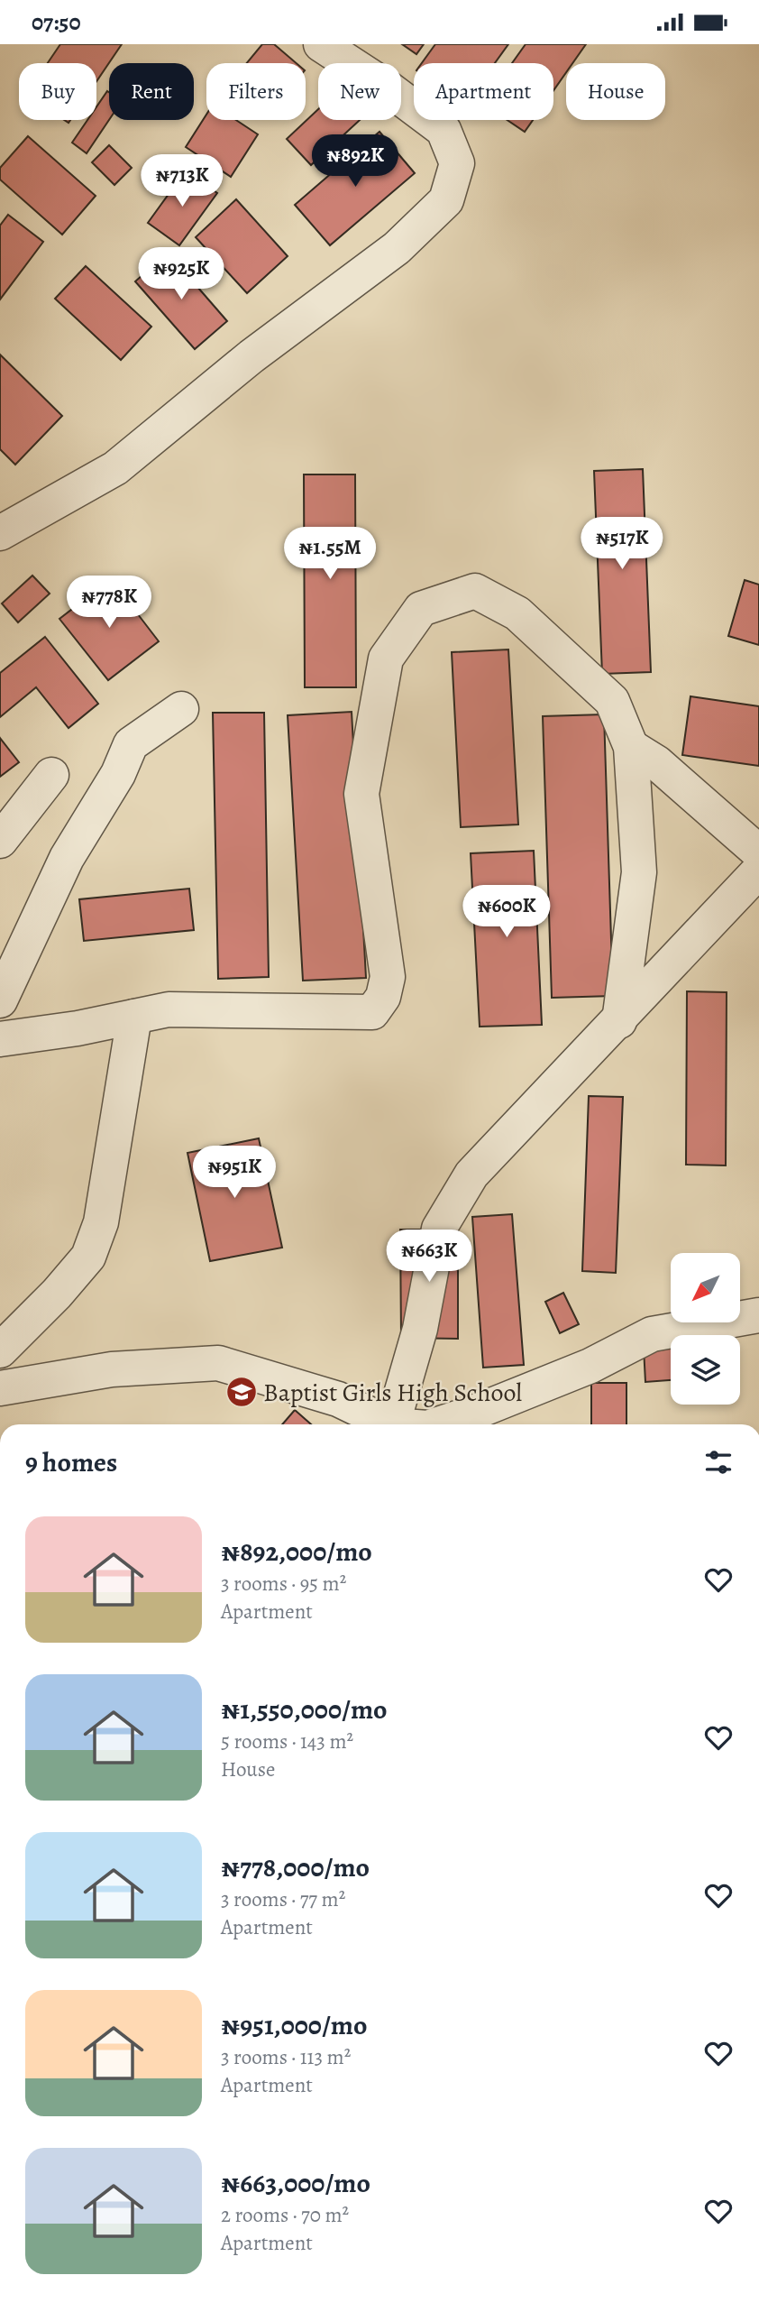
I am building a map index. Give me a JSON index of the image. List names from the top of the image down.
{
  "places": {
    "school or university": ["Baptist Girls High School"]
  },
  "north": "bottom left",
  "page": {
    "status": "07:50",
    "chip": [
      "Buy",
      "Rent",
      "Filters",
      "New",
      "Apartment",
      "House"
    ],
    "price": [
      "₦892K",
      "₦713K",
      "₦925K",
      "₦517K",
      "₦1.55M",
      "₦778K",
      "₦600K",
      "₦951K",
      "₦663K"
    ],
    "heading": "9 homes",
    "list": [
      {
        "name": "₦892,000/mo",
        "note": "3 rooms · 95 m² · Apartment"
      },
      {
        "name": "₦1,550,000/mo",
        "note": "5 rooms · 143 m² · House"
      },
      {
        "name": "₦778,000/mo",
        "note": "3 rooms · 77 m² · Apartment"
      },
      {
        "name": "₦951,000/mo",
        "note": "3 rooms · 113 m² · Apartment"
      },
      {
        "name": "₦663,000/mo",
        "note": "2 rooms · 70 m² · Apartment"
      }
    ]
  }
}
